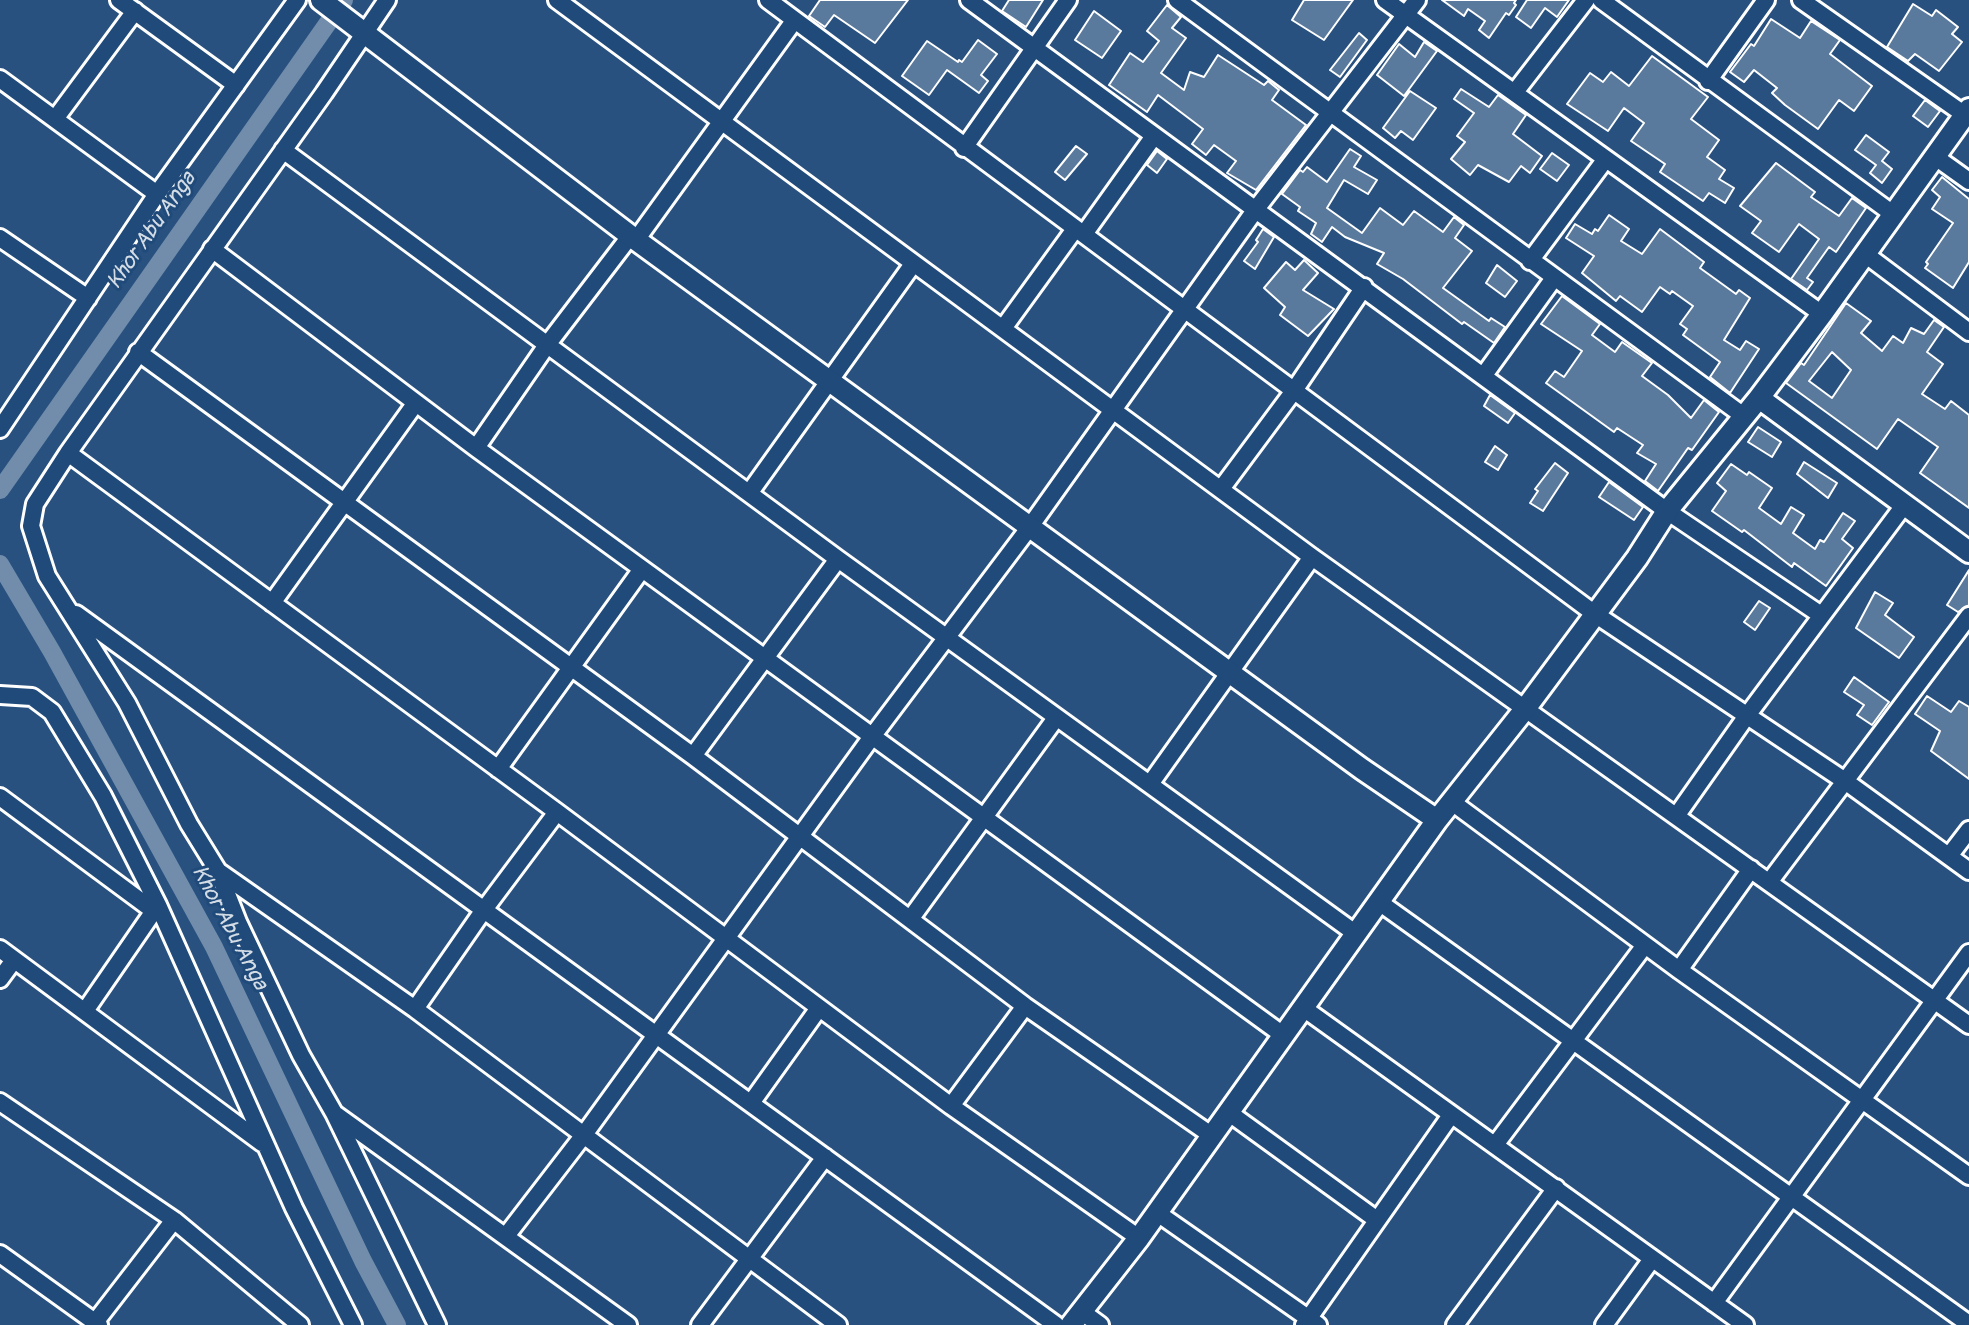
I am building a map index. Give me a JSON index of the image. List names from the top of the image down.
{
  "water": ["Khor Abu Anga"]
}
